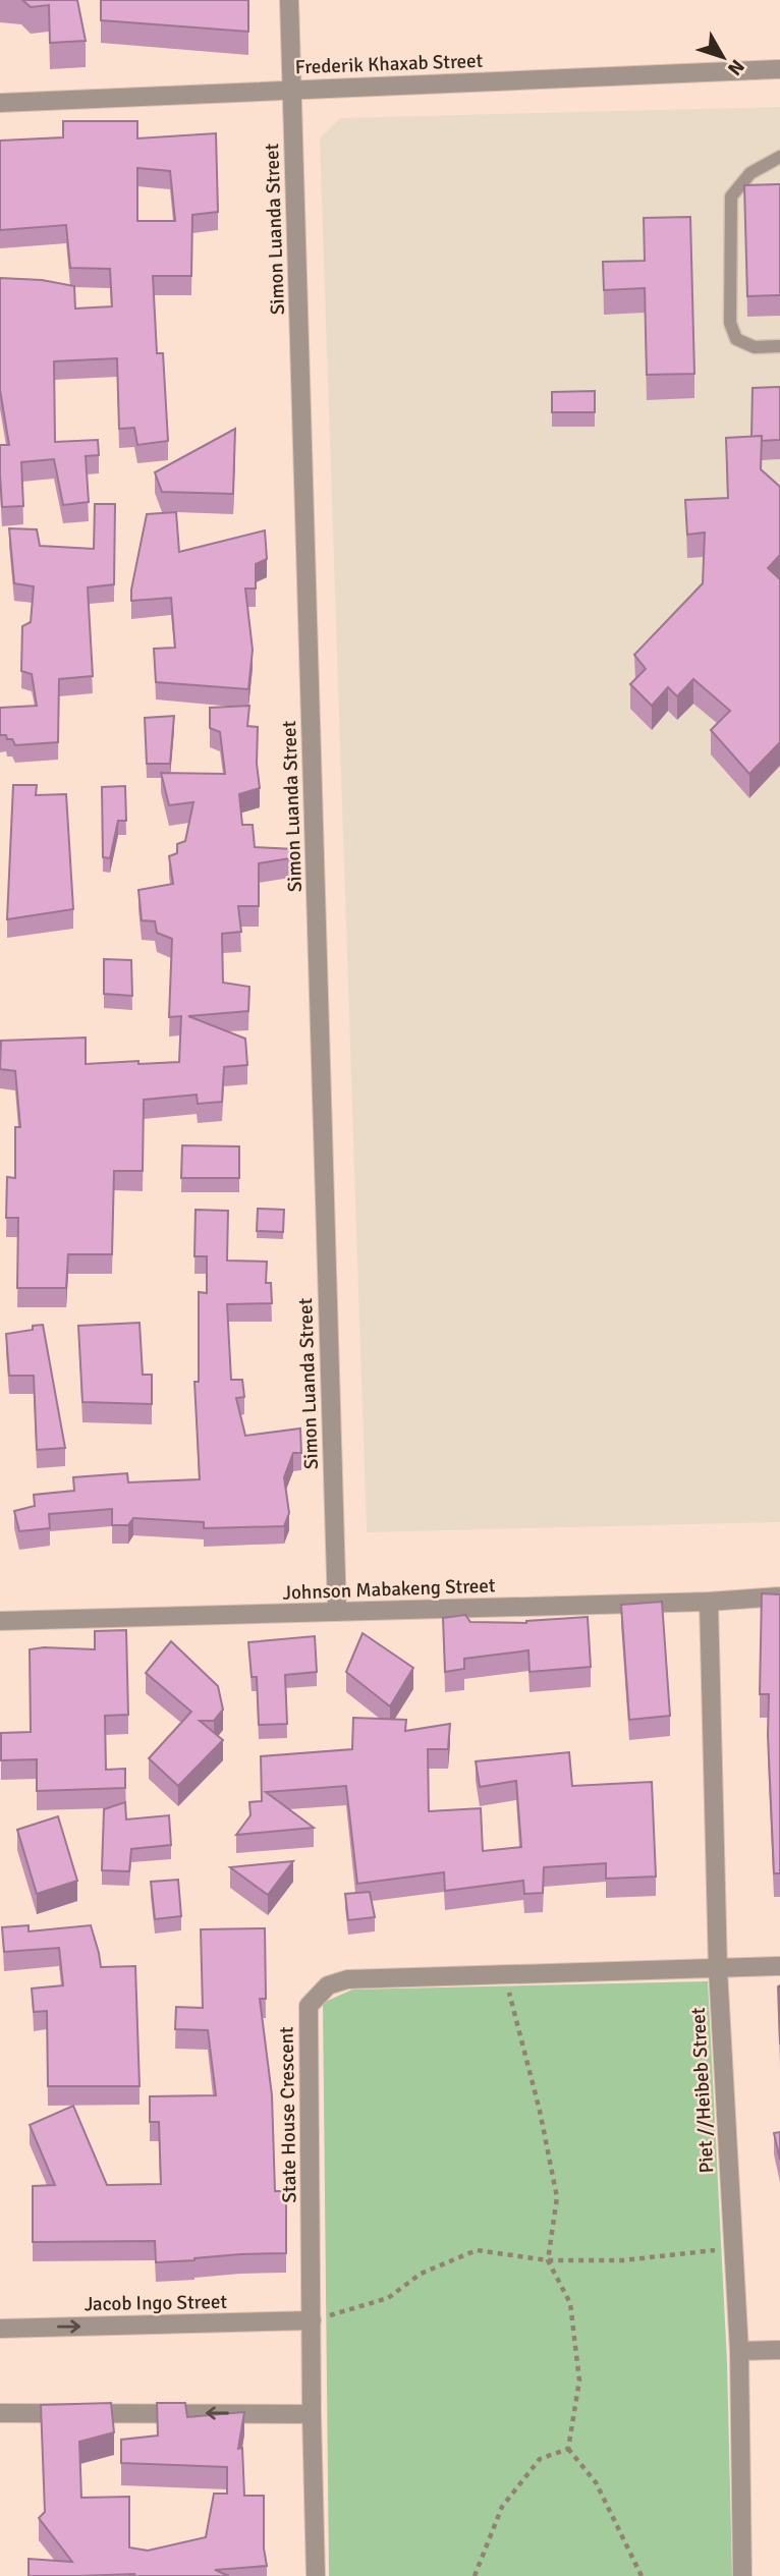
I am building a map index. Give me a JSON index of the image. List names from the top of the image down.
{
  "streets": {
    "street": [
      "Frederik Khaxab Street",
      "Simon Luanda Street",
      "Johnson Mabakeng Street",
      "Piet //Heibeb Street",
      "State House Crescent",
      "Jacob Ingo Street"
    ]
  },
  "crossings": [
    ["Frederik Khaxab Street", "Simon Luanda Street"],
    ["Simon Luanda Street", "Johnson Mabakeng Street"],
    ["Johnson Mabakeng Street", "Piet //Heibeb Street"],
    ["Piet //Heibeb Street", "State House Crescent"],
    ["State House Crescent", "Jacob Ingo Street"]
  ],
  "north": "bottom right"
}
